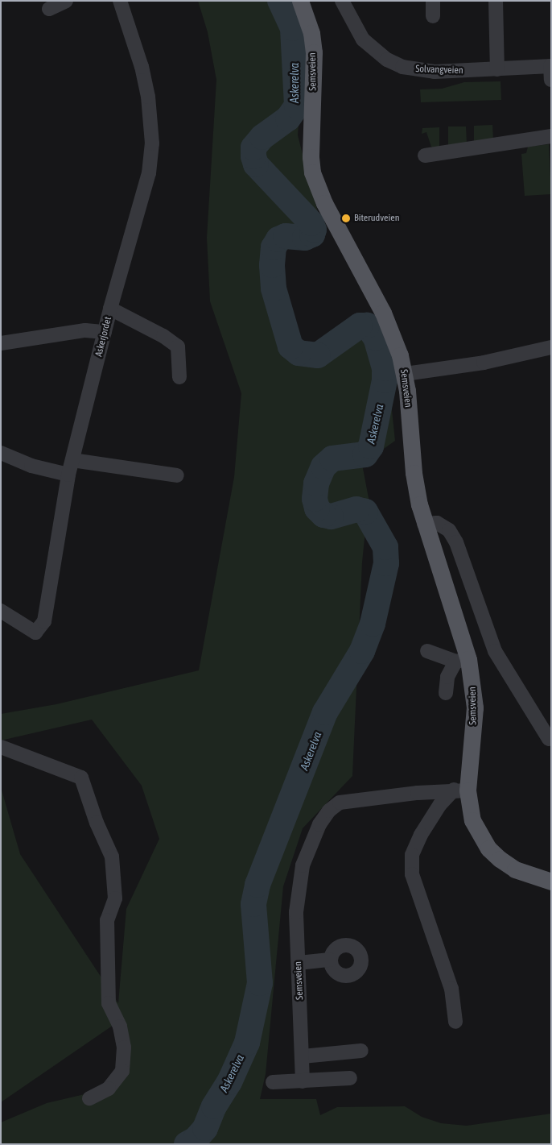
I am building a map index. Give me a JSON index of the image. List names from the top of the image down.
{
  "streets": {
    "main road": ["Semsveien"],
    "street": ["Solvangveien", "Askerjordet"]
  },
  "water": ["Askerelva"],
  "places": ["Biterudveien"]
}
